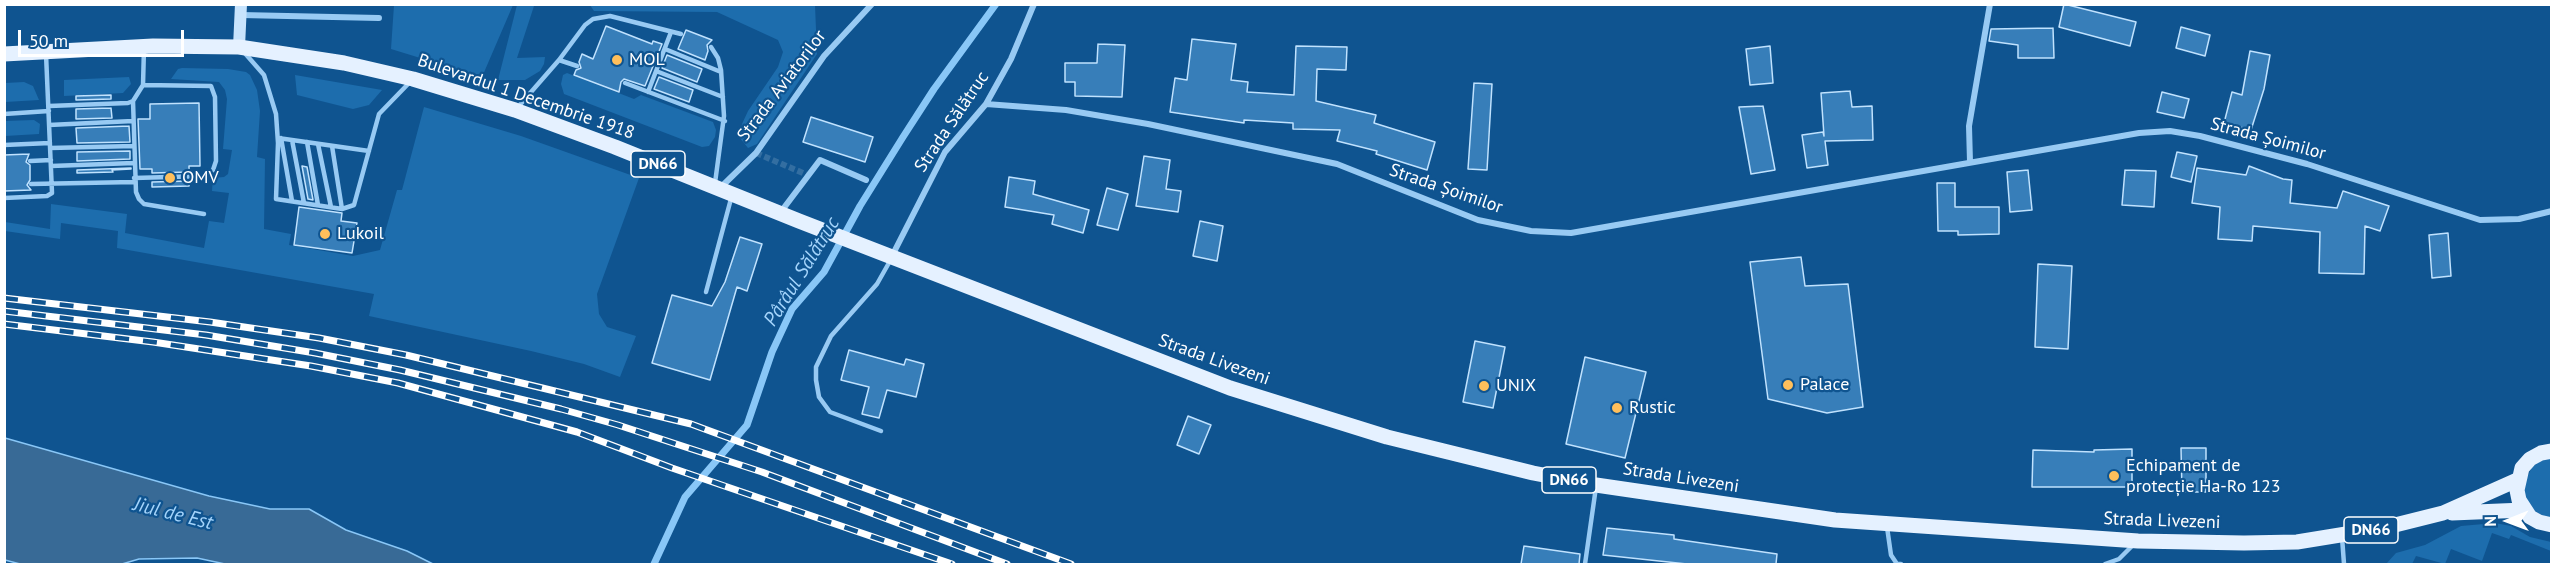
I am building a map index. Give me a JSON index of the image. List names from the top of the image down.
{
  "streets": {
    "main road": ["Bulevardul 1 Decembrie 1918", "DN66", "Strada Livezeni"],
    "street": ["Strada Aviatorilor", "Strada Sălătruc", "Strada Șoimilor"]
  },
  "crossings": [
    ["Strada Aviatorilor", "Bulevardul 1 Decembrie 1918"],
    ["Bulevardul 1 Decembrie 1918", "Strada Livezeni"],
    ["Strada Sălătruc", "Strada Șoimilor"],
    ["Strada Sălătruc", "Strada Livezeni"]
  ],
  "water": ["Pârâul Sălătruc", "Jiul de Est"],
  "places": [
    "MOL",
    "OMV",
    "Lukoil",
    "Palace",
    "UNIX",
    "Rustic",
    "Echipament de protecție Ha-Ro 123"
  ],
  "scale_bar": "50 m",
  "north": "left"
}
